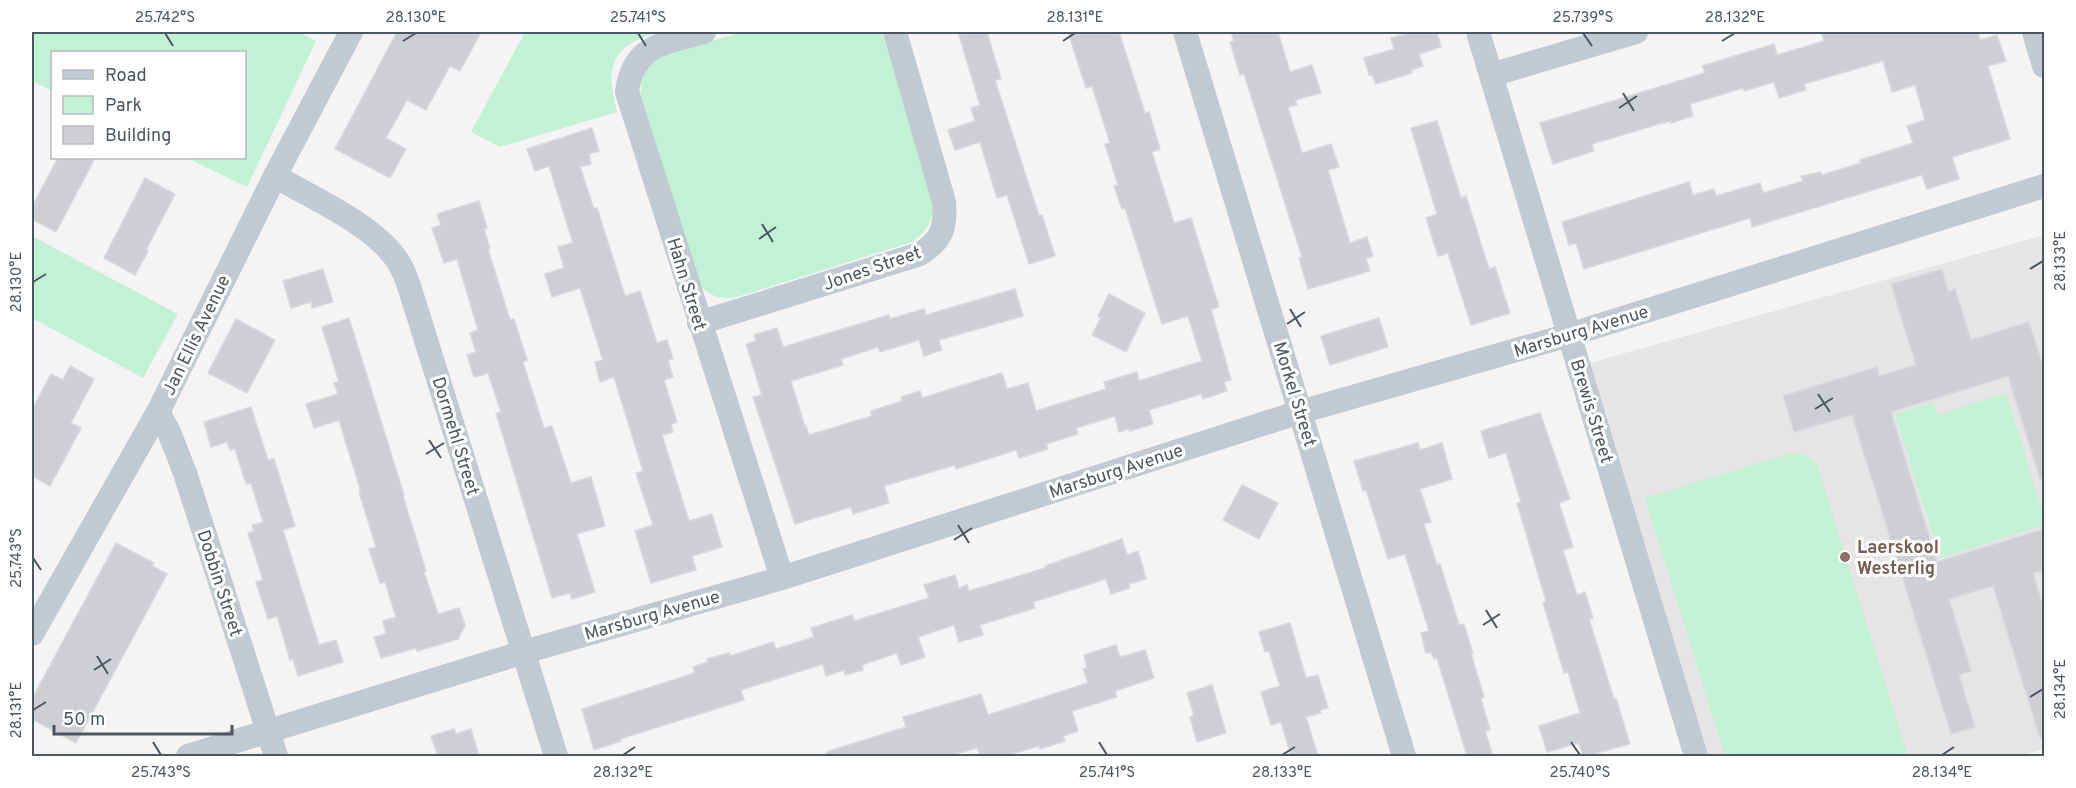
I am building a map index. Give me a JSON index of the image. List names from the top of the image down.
{
  "streets": {
    "street": [
      "Jones Street",
      "Hahn Street",
      "Marsburg Avenue",
      "Jan Ellis Avenue",
      "Morkel Street",
      "Brewis Street",
      "Dormehl Street",
      "Dobbin Street"
    ]
  },
  "crossings": [
    ["Jones Street", "Hahn Street"],
    ["Hahn Street", "Marsburg Avenue"],
    ["Marsburg Avenue", "Morkel Street"],
    ["Marsburg Avenue", "Brewis Street"],
    ["Marsburg Avenue", "Dormehl Street"],
    ["Marsburg Avenue", "Dobbin Street"],
    ["Jan Ellis Avenue", "Dormehl Street"],
    ["Jan Ellis Avenue", "Dobbin Street"]
  ],
  "places": ["Laerskool Westerlig"],
  "legend": ["Road", "Park", "Building"],
  "scale_bar": "50 m",
  "coordinates": [
    "25.742°S",
    "28.130°E",
    "25.741°S",
    "28.131°E",
    "25.739°S",
    "28.132°E",
    "28.133°E",
    "25.743°S",
    "28.134°E",
    "25.740°S"
  ]
}
